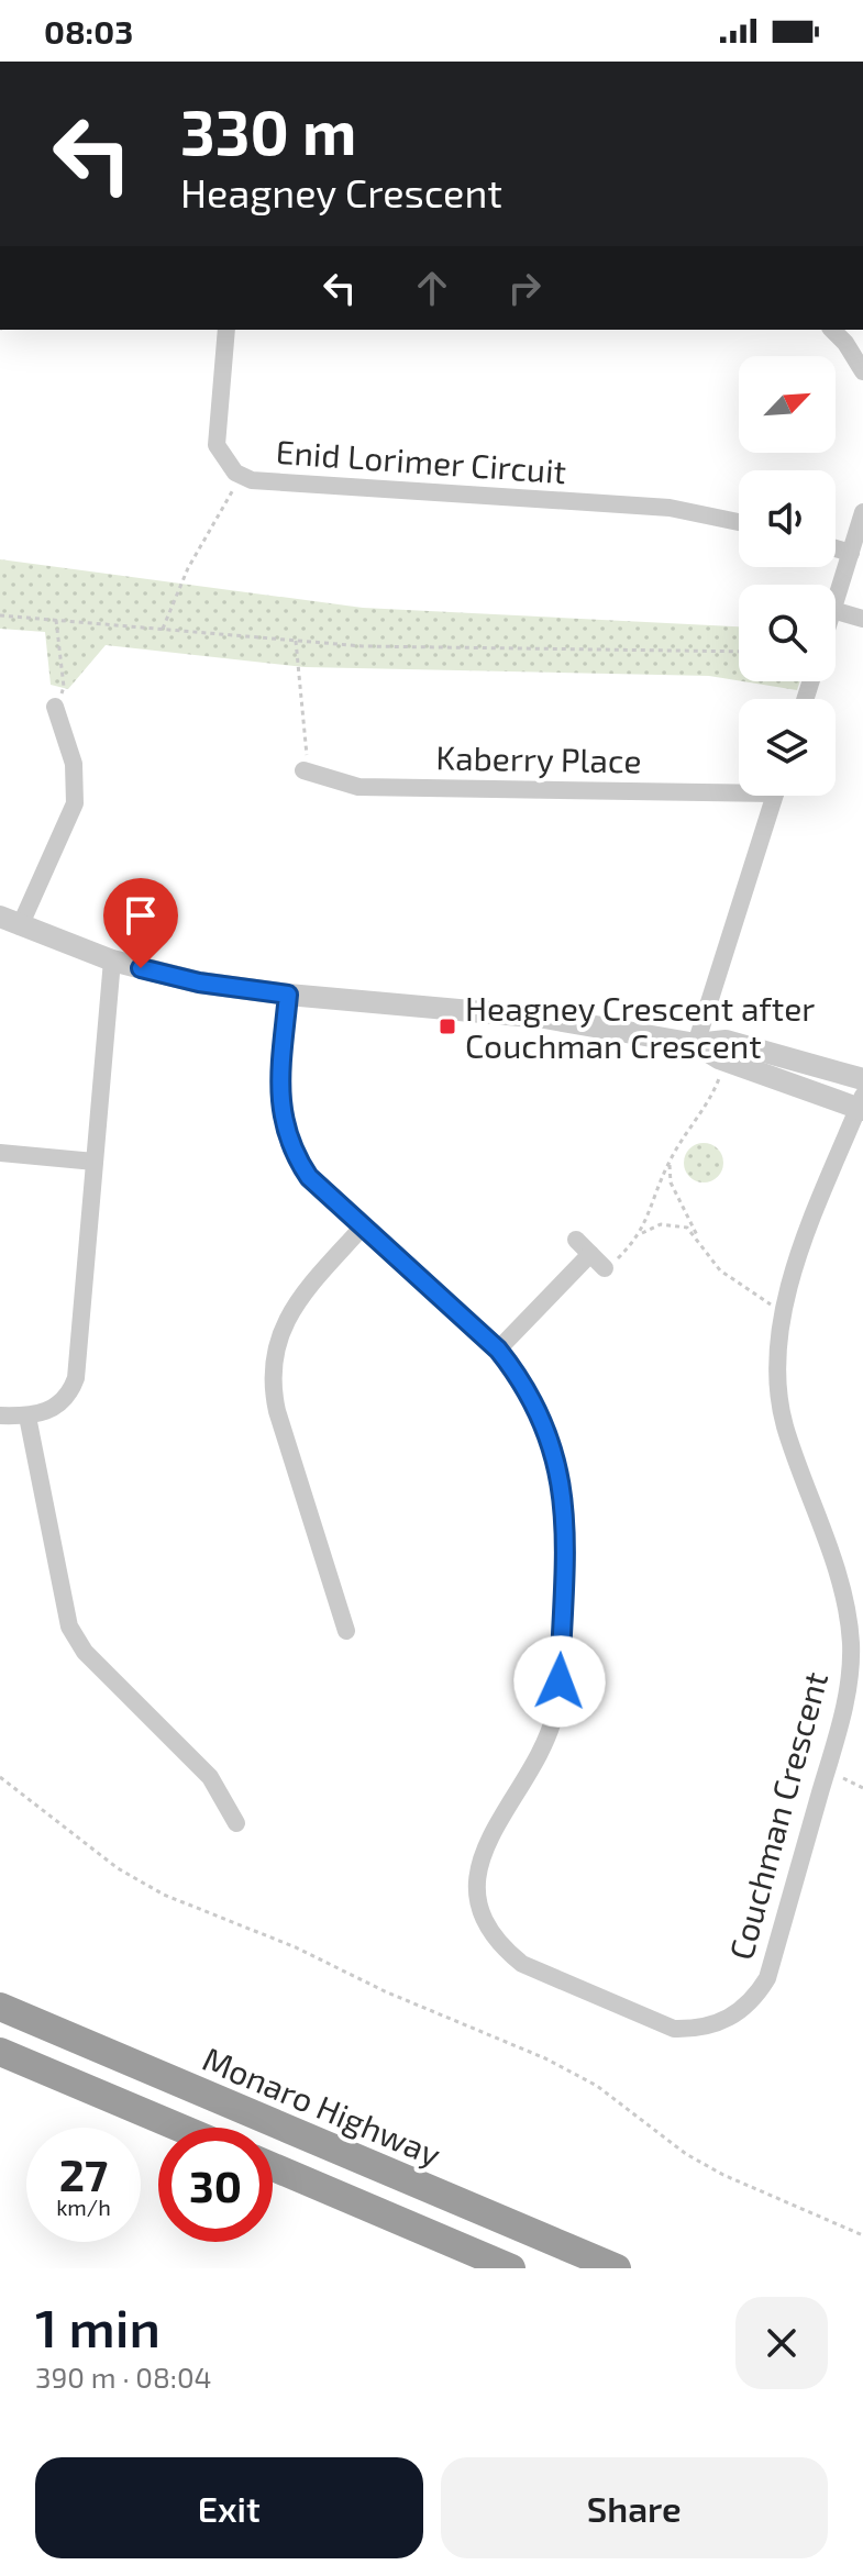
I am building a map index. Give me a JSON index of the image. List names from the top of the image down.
{
  "streets": {
    "highway": ["Monaro Highway"],
    "street": ["Enid Lorimer Circuit", "Kaberry Place", "Couchman Crescent"]
  },
  "places": {
    "transit": ["Heagney Crescent after Couchman Crescent"]
  },
  "north": "top right",
  "page": {
    "status": "08:03",
    "turn": ["330 m", "Heagney Crescent"],
    "speed": "27 km/h",
    "limit": "30",
    "heading": ["1 min", "390 m · 08:04"],
    "buttons": ["Exit", "Share"]
  }
}
